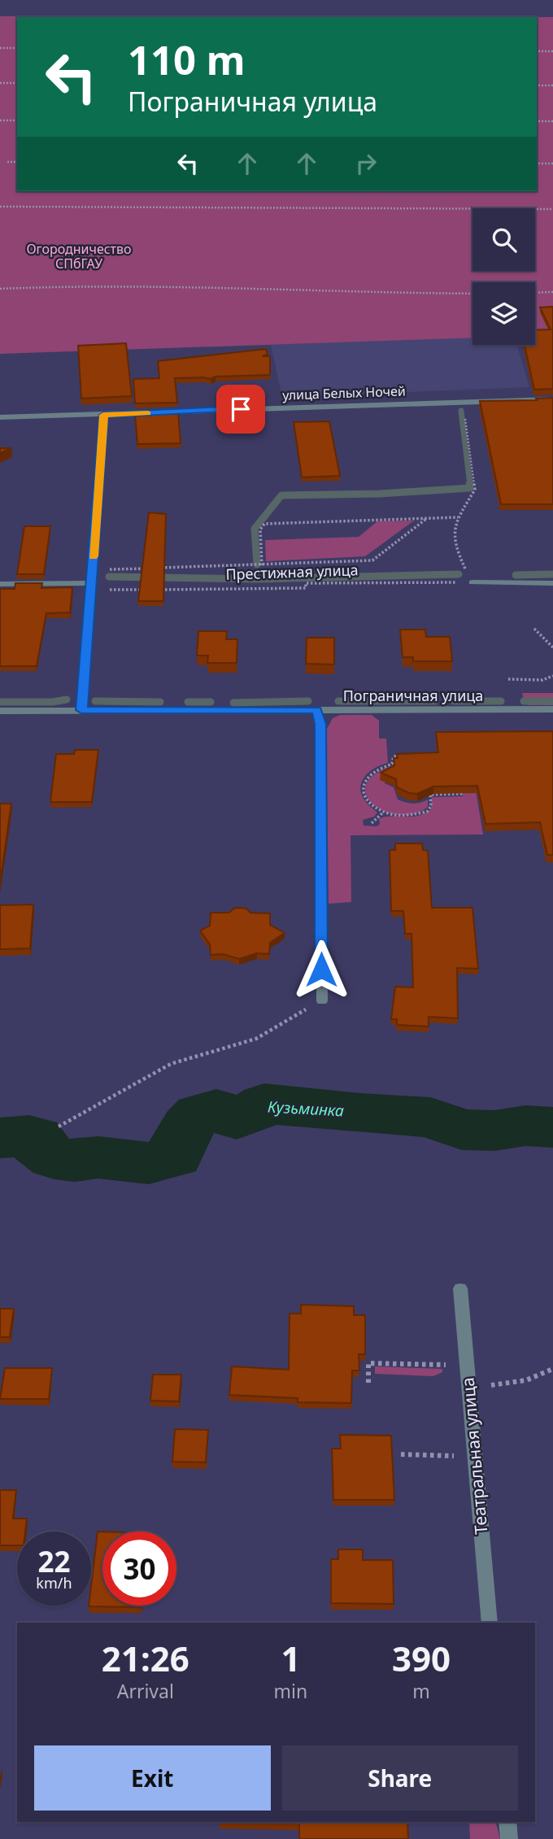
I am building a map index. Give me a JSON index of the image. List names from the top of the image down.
{
  "streets": {
    "street": ["улица Белых Ночей", "Пограничная улица", "Театральная улица"],
    "path": ["Престижная улица"]
  },
  "water": ["Кузьминка"],
  "parks": ["Огородничество СПбГАУ"],
  "page": {
    "turn": ["110 m", "Пограничная улица"],
    "speed": "22 km/h",
    "limit": "30",
    "eta": [
      "21:26",
      "Arrival",
      "1",
      "min",
      "390",
      "m"
    ],
    "buttons": ["Exit", "Share"]
  }
}
